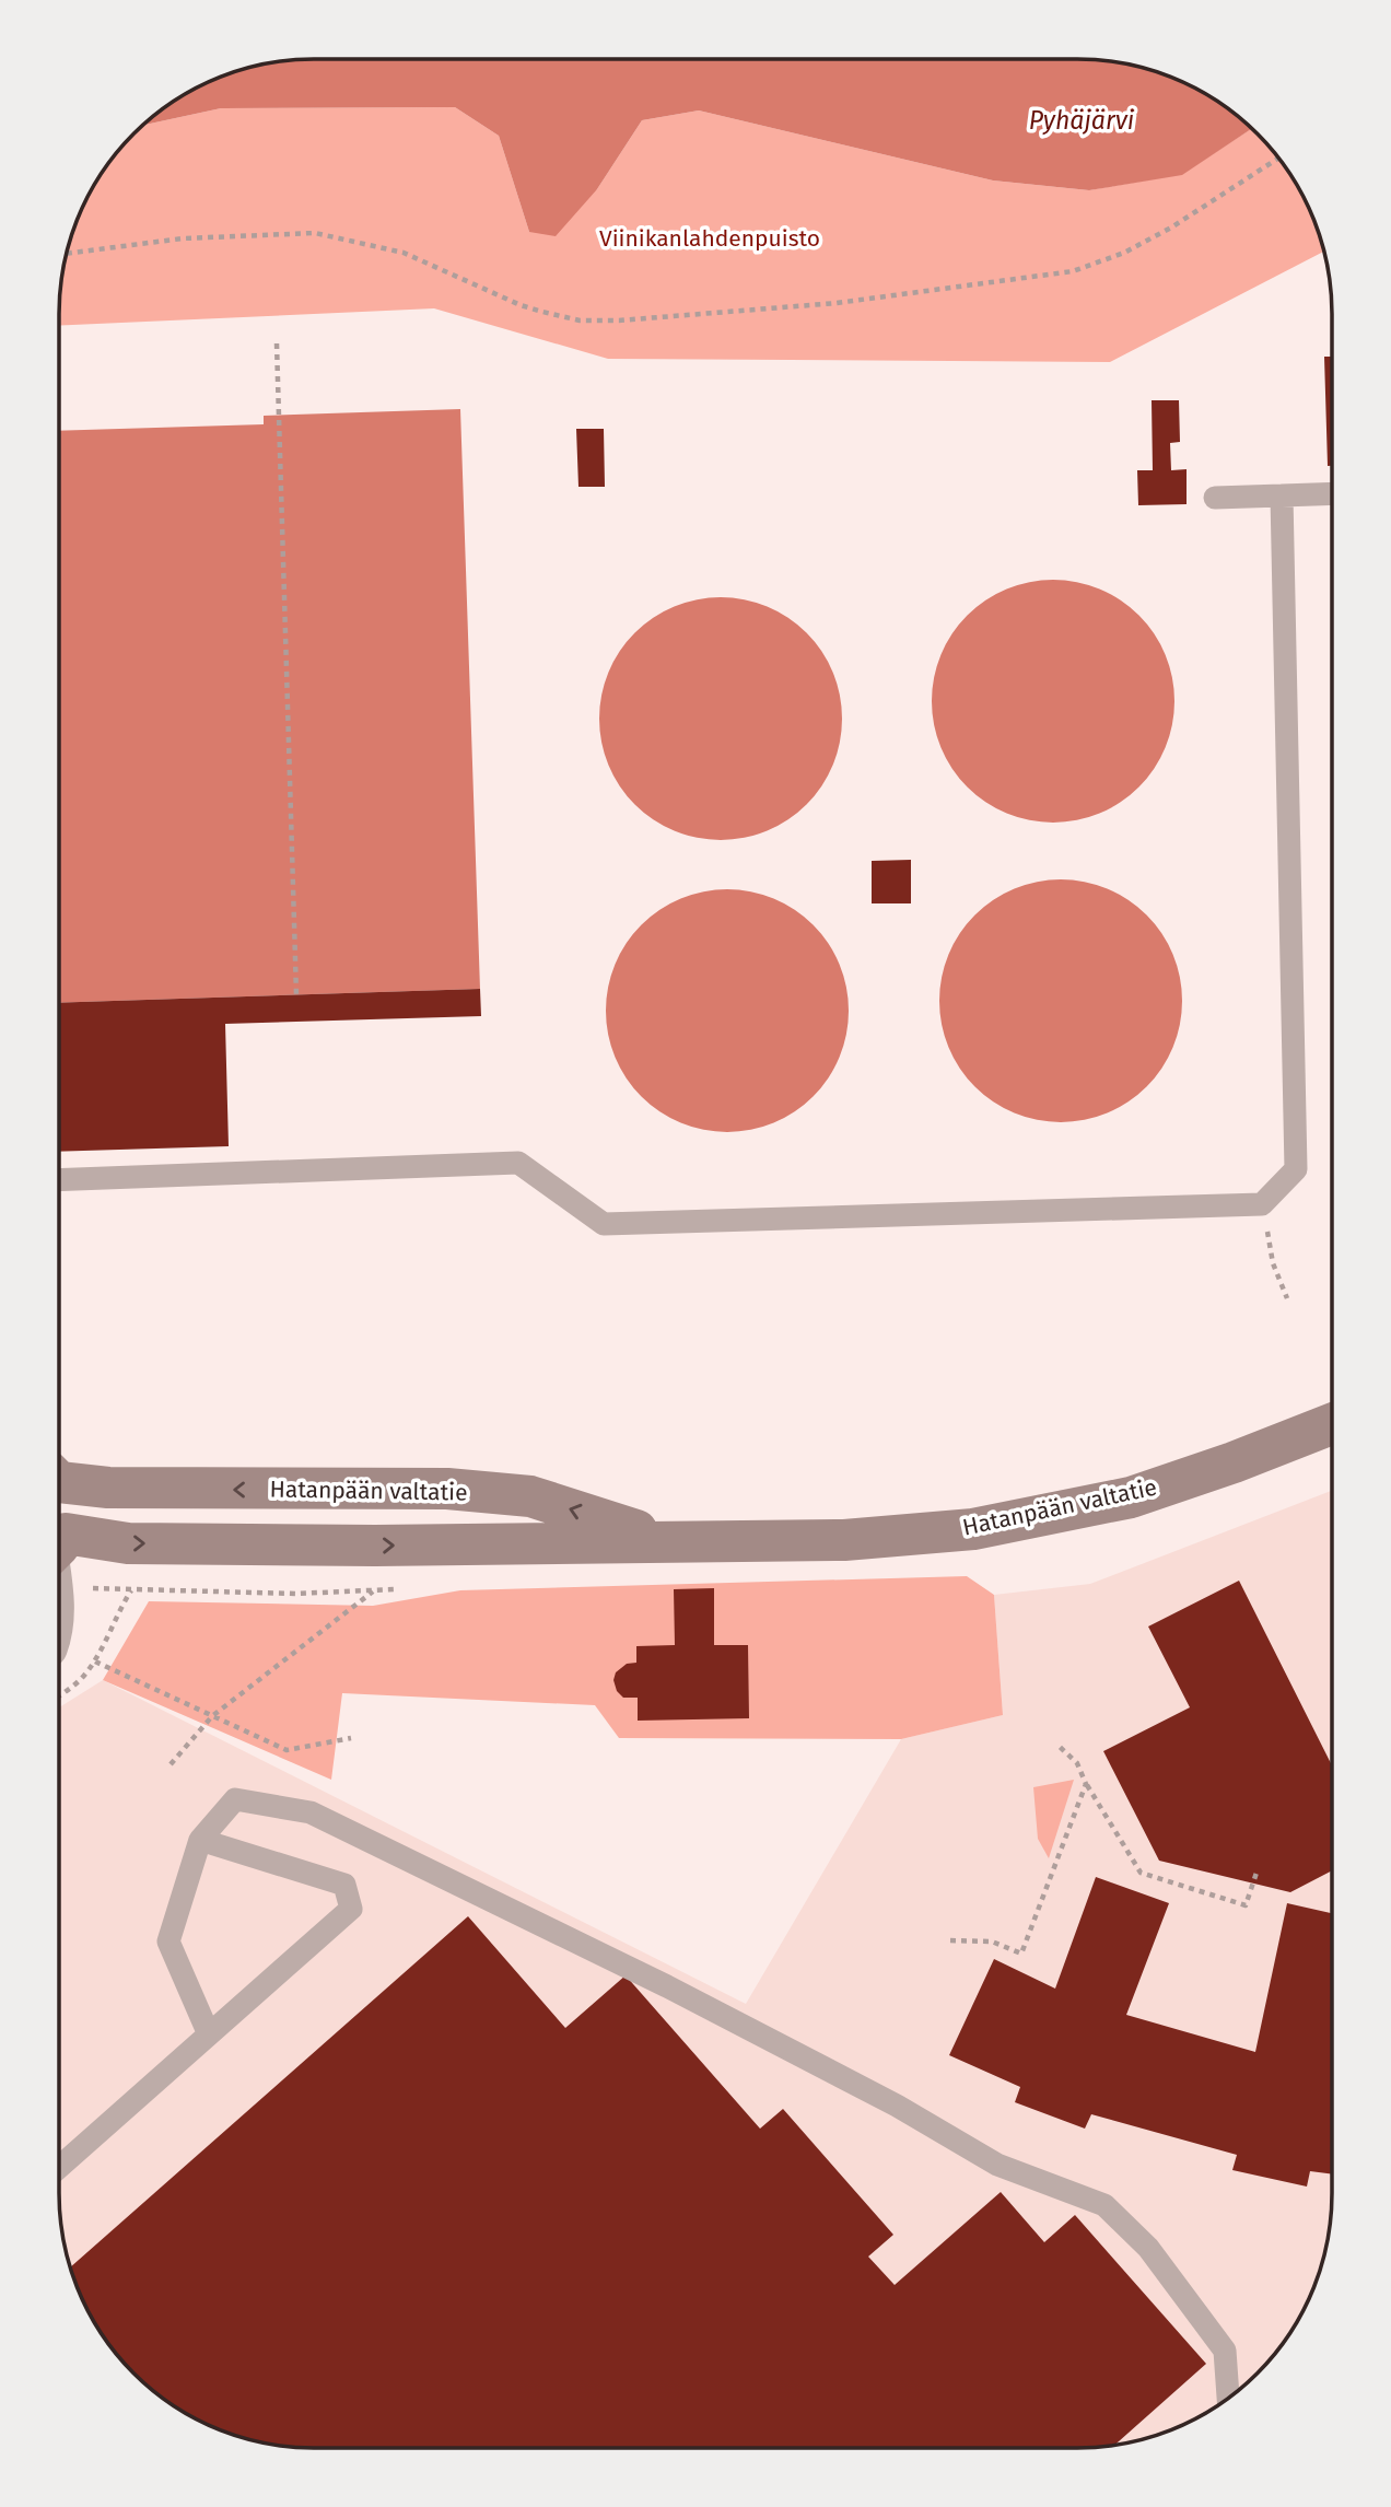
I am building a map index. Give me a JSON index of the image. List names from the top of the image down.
{
  "streets": {
    "main road": ["Hatanpään valtatie"]
  },
  "water": ["Pyhäjärvi"],
  "parks": ["Viinikanlahdenpuisto"]
}
